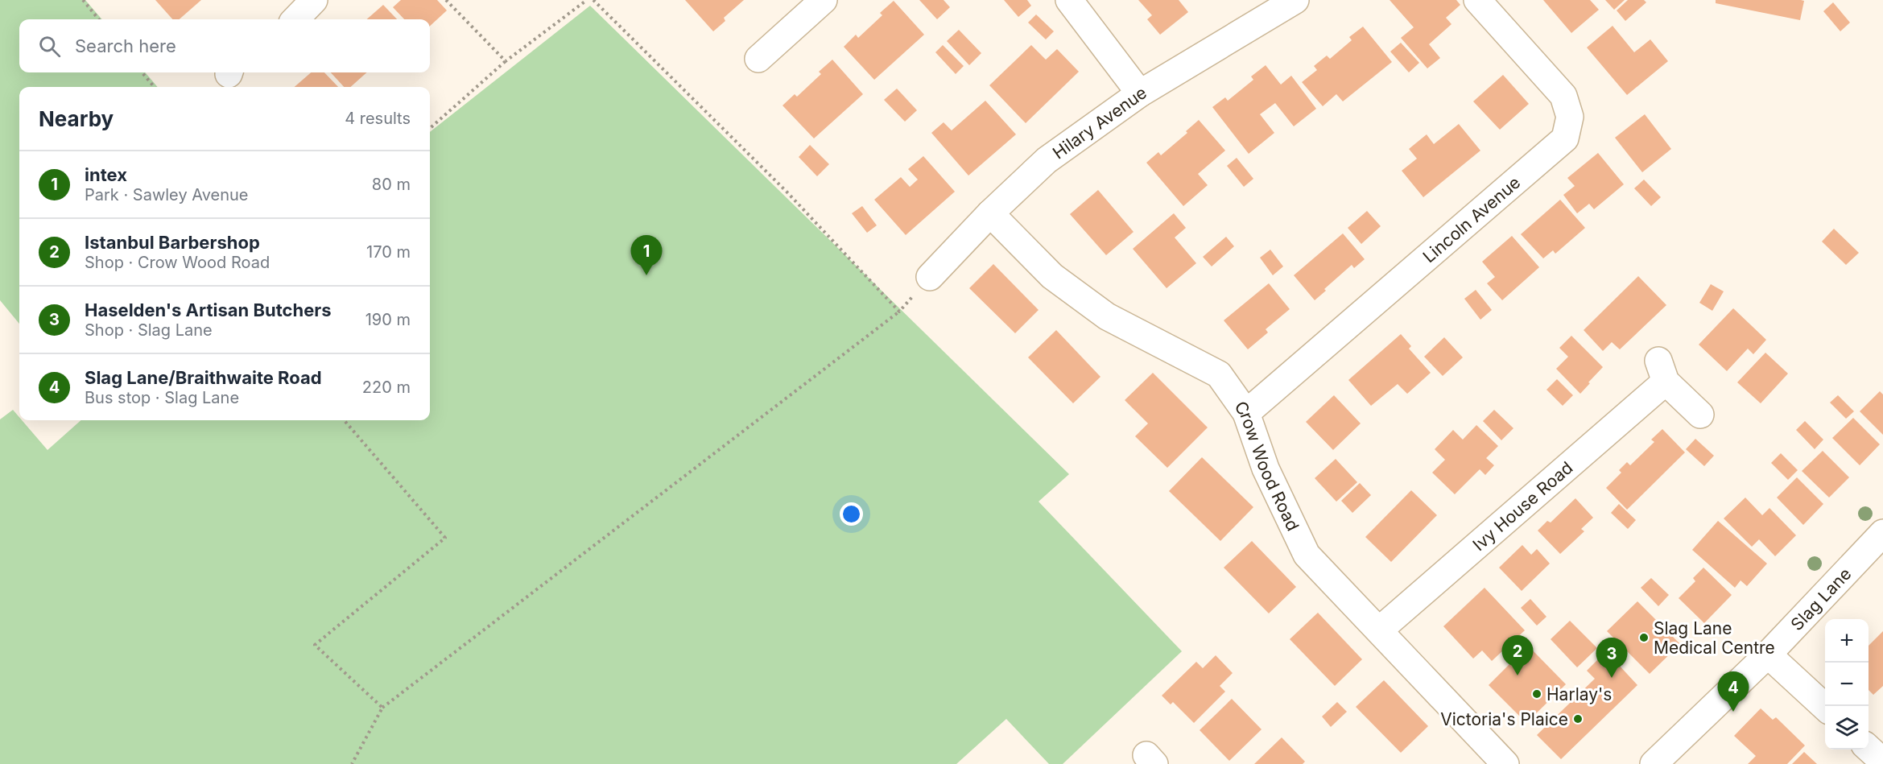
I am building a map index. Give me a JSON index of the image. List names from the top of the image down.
{
  "streets": {
    "street": [
      "Hilary Avenue",
      "Lincoln Avenue",
      "Crow Wood Road",
      "Ivy House Road",
      "Slag Lane"
    ]
  },
  "crossings": [
    ["Hilary Avenue", "Crow Wood Road"],
    ["Lincoln Avenue", "Crow Wood Road"],
    ["Crow Wood Road", "Ivy House Road"]
  ],
  "places": ["Slag Lane Medical Centre", "Harlay's", "Victoria's Plaice"],
  "page": {
    "search": "Search here",
    "heading": ["Nearby", "4 results"],
    "list": [
      {
        "mark": "1",
        "name": "intex",
        "note": "Park · Sawley Avenue",
        "value": "80 m"
      },
      {
        "mark": "2",
        "name": "Istanbul Barbershop",
        "note": "Shop · Crow Wood Road",
        "value": "170 m"
      },
      {
        "mark": "3",
        "name": "Haselden's Artisan Butchers",
        "note": "Shop · Slag Lane",
        "value": "190 m"
      },
      {
        "mark": "4",
        "name": "Slag Lane/Braithwaite Road",
        "note": "Bus stop · Slag Lane",
        "value": "220 m"
      }
    ],
    "pins": [
      "1",
      "2",
      "3",
      "4"
    ],
    "map_buttons": ["+", "−"]
  }
}
